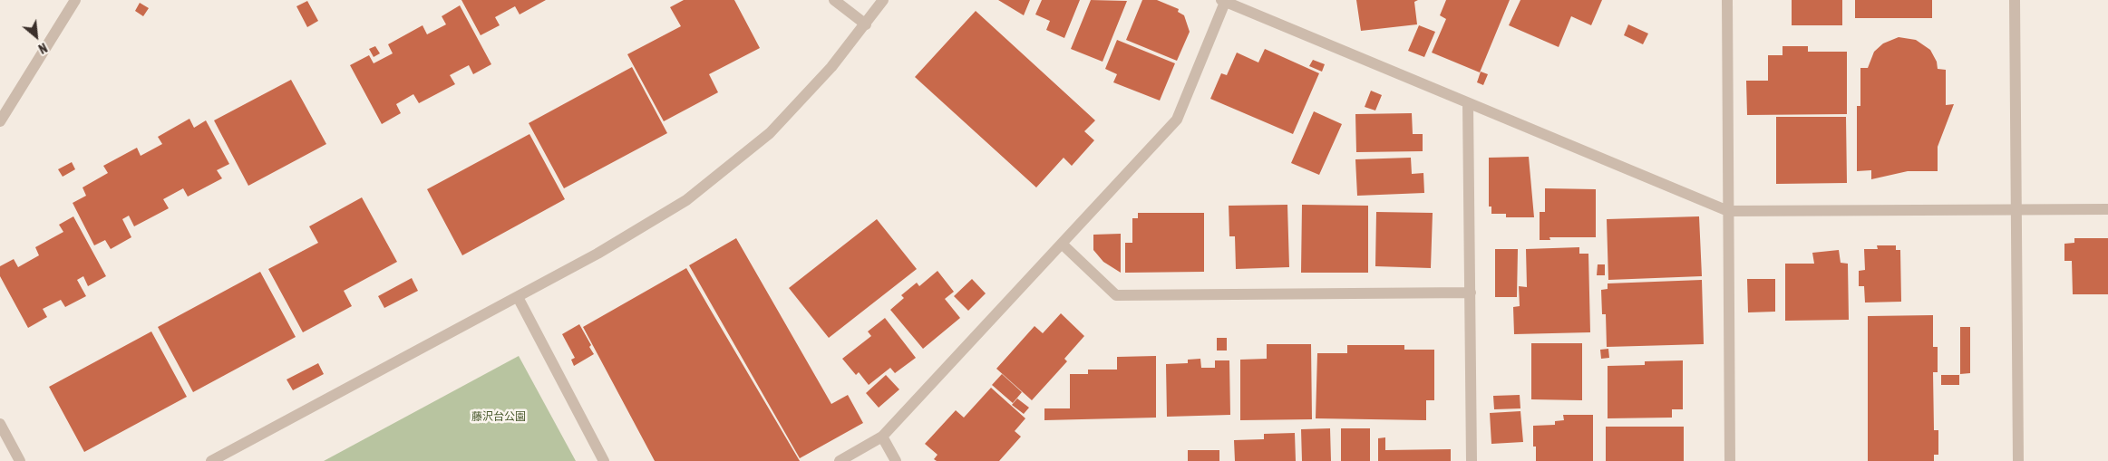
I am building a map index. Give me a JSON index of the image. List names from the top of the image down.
{
  "parks": ["藤沢台公園"],
  "north": "bottom right"
}
